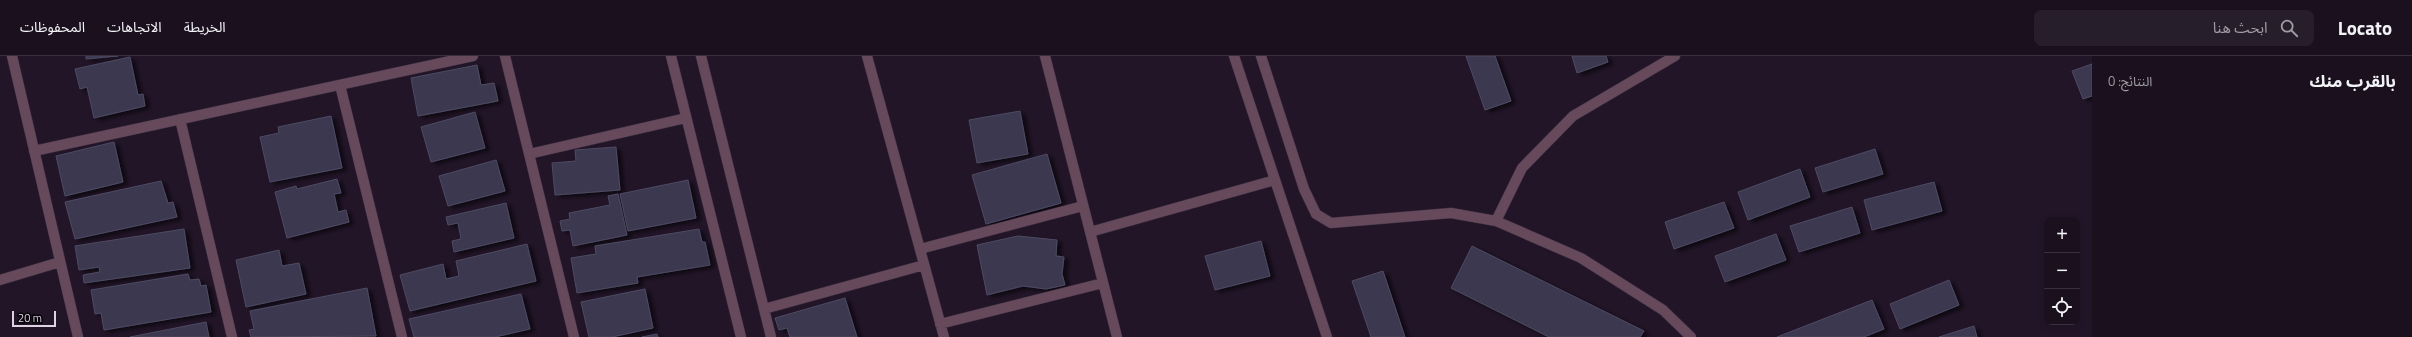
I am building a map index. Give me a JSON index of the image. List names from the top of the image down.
{
  "scale_bar": "20 m",
  "page": {
    "header": "Locato",
    "search": "ابحث هنا",
    "nav": ["الخريطة", "الاتجاهات", "المحفوظات"],
    "heading": ["بالقرب منك", "النتائج: 0"],
    "map_buttons": ["+", "−"],
    "scale": "20 m"
  }
}
